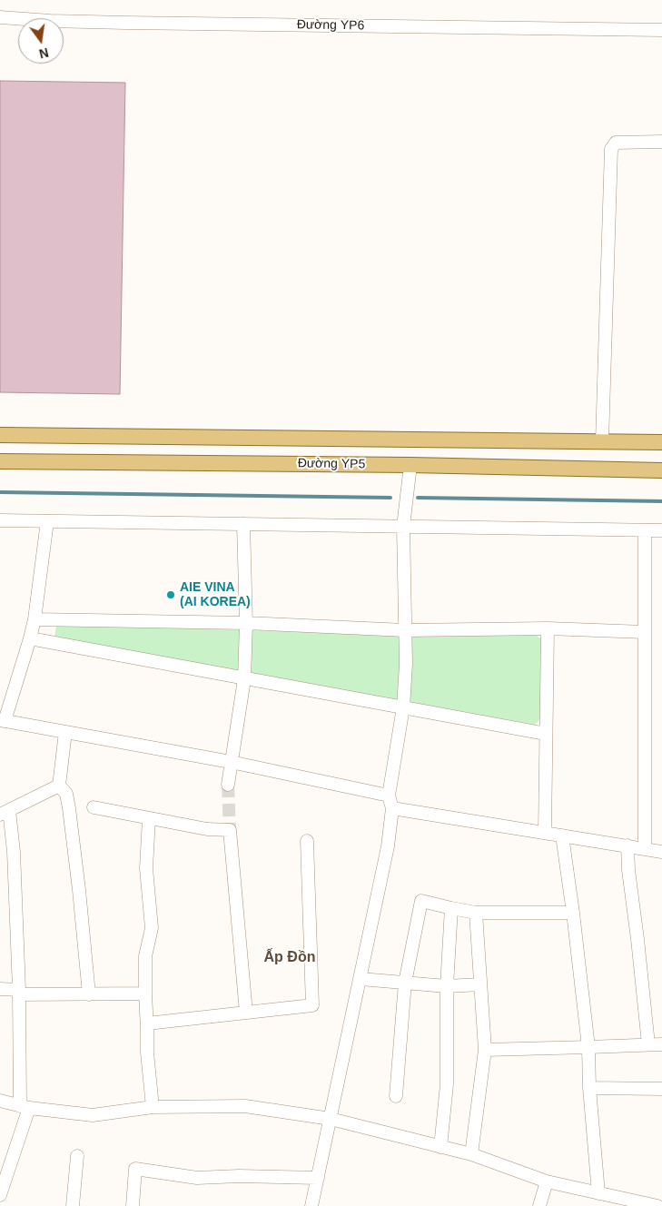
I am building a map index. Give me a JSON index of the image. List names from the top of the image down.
{
  "streets": {
    "main road": ["Đường YP5"],
    "street": ["Đường YP6"]
  },
  "districts": ["Ấp Đồn"],
  "places": ["AIE VINA (AI KOREA)"],
  "north": "bottom"
}
